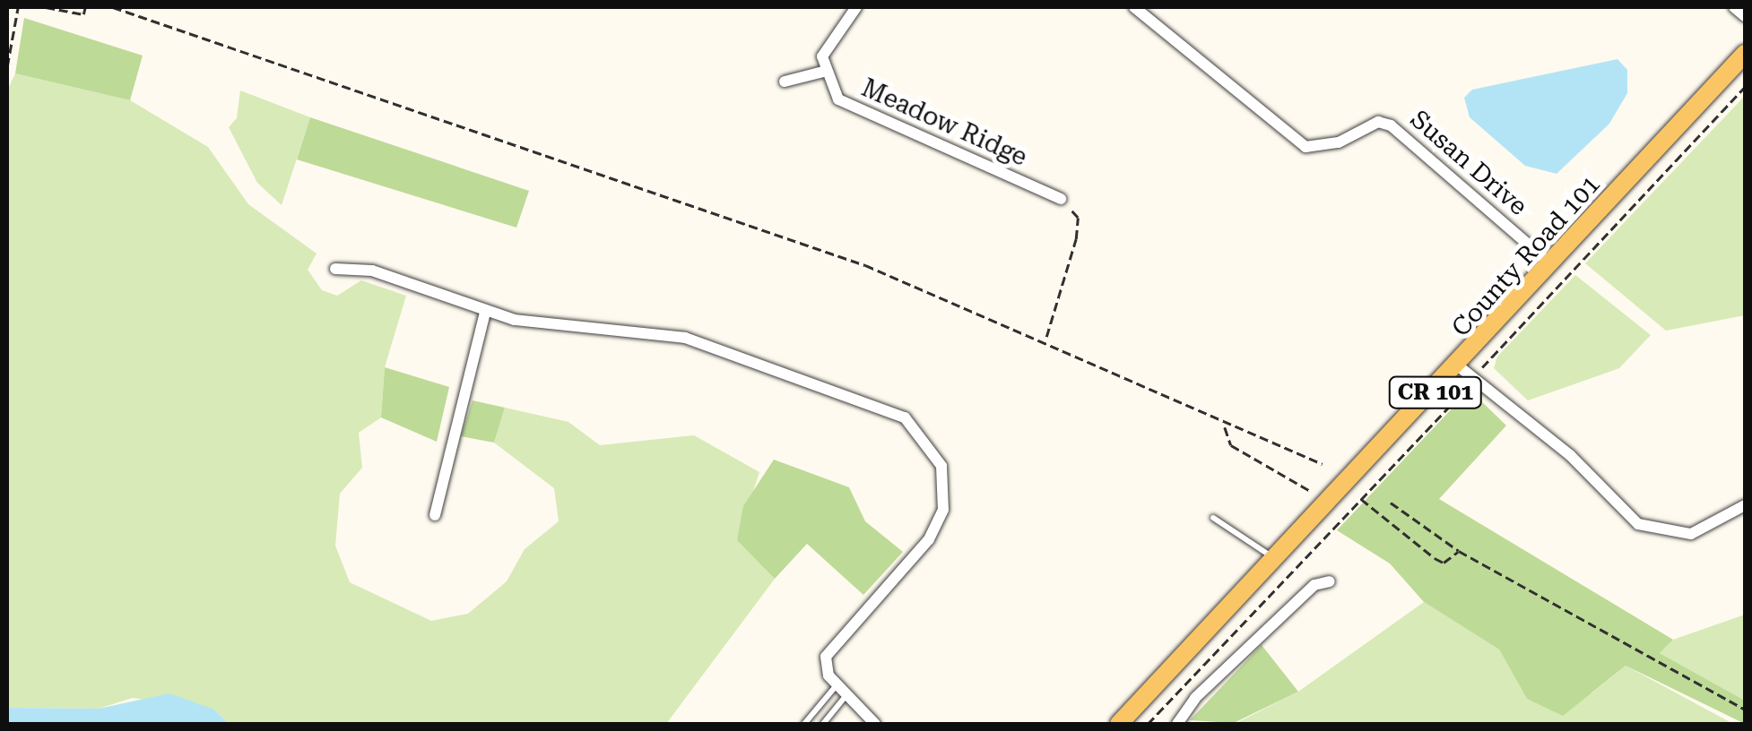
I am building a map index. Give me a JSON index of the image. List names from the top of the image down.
{
  "streets": {
    "main road": ["County Road 101", "CR 101"],
    "street": ["Meadow Ridge", "Susan Drive"]
  },
  "crossings": [
    ["Susan Drive", "County Road 101"]
  ]
}
